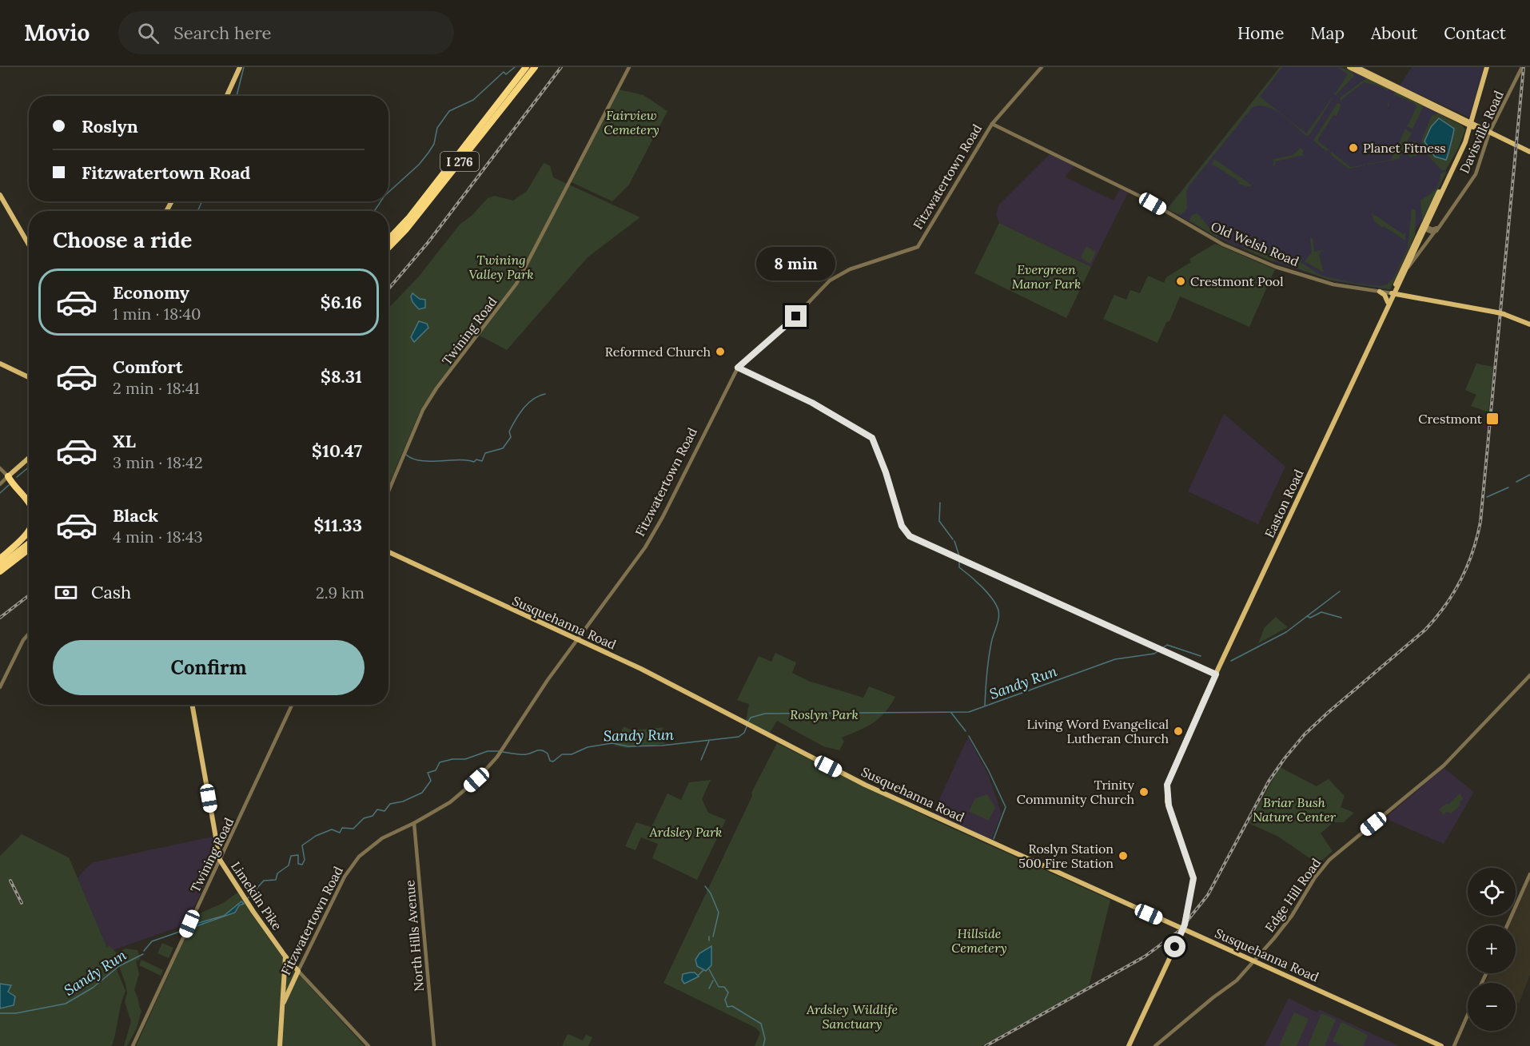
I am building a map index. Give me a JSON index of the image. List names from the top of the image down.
{
  "streets": {
    "highway": ["I 276"],
    "main road": [
      "Fitzwatertown Road",
      "Old Welsh Road",
      "Easton Road",
      "Susquehanna Road",
      "Limekiln Pike"
    ],
    "street": [
      "Davisville Road",
      "Twining Road",
      "Edge Hill Road",
      "North Hills Avenue"
    ]
  },
  "crossings": [
    ["Fitzwatertown Road", "Old Welsh Road"],
    ["Fitzwatertown Road", "Susquehanna Road"],
    ["Fitzwatertown Road", "Limekiln Pike"],
    ["Fitzwatertown Road", "North Hills Avenue"],
    ["Old Welsh Road", "Easton Road"],
    ["Twining Road", "Limekiln Pike"],
    ["Easton Road", "Susquehanna Road"],
    ["Susquehanna Road", "Edge Hill Road"]
  ],
  "water": ["Sandy Run"],
  "parks": [
    "Fairview Cemetery",
    "Twining Valley Park",
    "Evergreen Manor Park",
    "Roslyn Park",
    "Briar Bush Nature Center",
    "Ardsley Park",
    "Hillside Cemetery",
    "Ardsley Wildlife Sanctuary"
  ],
  "places": {
    "other": [
      "Planet Fitness",
      "Crestmont Pool",
      "Reformed Church",
      "Living Word Evangelical Lutheran Church",
      "Trinity Community Church",
      "Roslyn Station 500 Fire Station"
    ],
    "transit": ["Crestmont"]
  },
  "page": {
    "header": "Movio",
    "search": "Search here",
    "nav": [
      "Home",
      "Map",
      "About",
      "Contact"
    ],
    "banner": ["Roslyn", "Fitzwatertown Road"],
    "heading": "Choose a ride",
    "bubble": "8 min",
    "list": [
      {
        "name": "Economy",
        "note": "1 min · 18:40",
        "value": "$6.16"
      },
      {
        "name": "Comfort",
        "note": "2 min · 18:41",
        "value": "$8.31"
      },
      {
        "name": "XL",
        "note": "3 min · 18:42",
        "value": "$10.47"
      },
      {
        "name": "Black",
        "note": "4 min · 18:43",
        "value": "$11.33"
      }
    ],
    "pay": ["Cash", "2.9 km"],
    "buttons": "Confirm",
    "map_buttons": ["+", "−"]
  }
}
